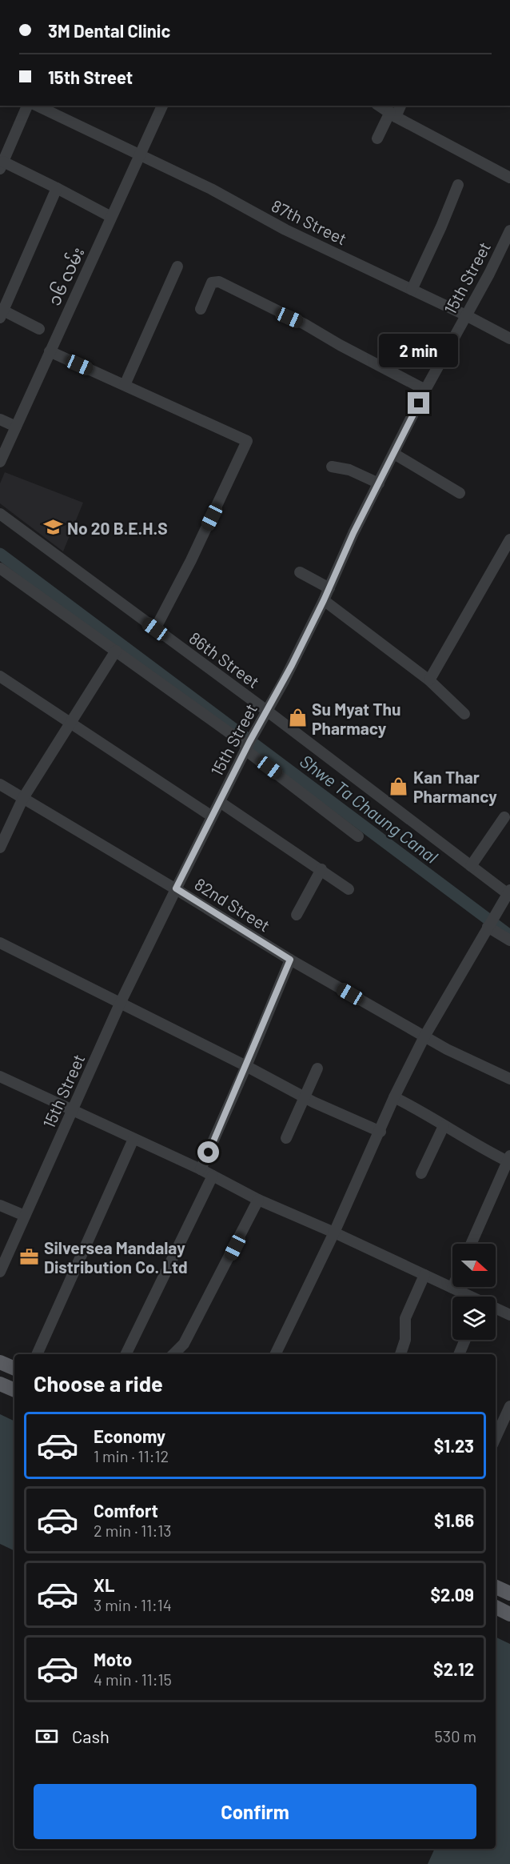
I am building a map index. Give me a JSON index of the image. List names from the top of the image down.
{
  "streets": {
    "street": [
      "87th Street",
      "၁၆ လမ်း",
      "15th Street",
      "86th Street",
      "82nd Street"
    ]
  },
  "crossings": [
    ["87th Street", "၁၆ လမ်း"],
    ["87th Street", "15th Street"],
    ["15th Street", "86th Street"],
    ["15th Street", "82nd Street"]
  ],
  "water": ["Shwe Ta Chaung Canal"],
  "places": {
    "school or university": ["No 20 B.E.H.S"],
    "shop": ["Su Myat Thu Pharmacy", "Kan Thar Pharmancy"],
    "office": ["Silversea Mandalay Distribution Co. Ltd"]
  },
  "north": "right",
  "page": {
    "banner": ["3M Dental Clinic", "15th Street"],
    "bubble": "2 min",
    "heading": "Choose a ride",
    "list": [
      {
        "name": "Economy",
        "note": "1 min · 11:12",
        "value": "$1.23"
      },
      {
        "name": "Comfort",
        "note": "2 min · 11:13",
        "value": "$1.66"
      },
      {
        "name": "XL",
        "note": "3 min · 11:14",
        "value": "$2.09"
      },
      {
        "name": "Moto",
        "note": "4 min · 11:15",
        "value": "$2.12"
      }
    ],
    "pay": ["Cash", "530 m"],
    "buttons": "Confirm"
  }
}
